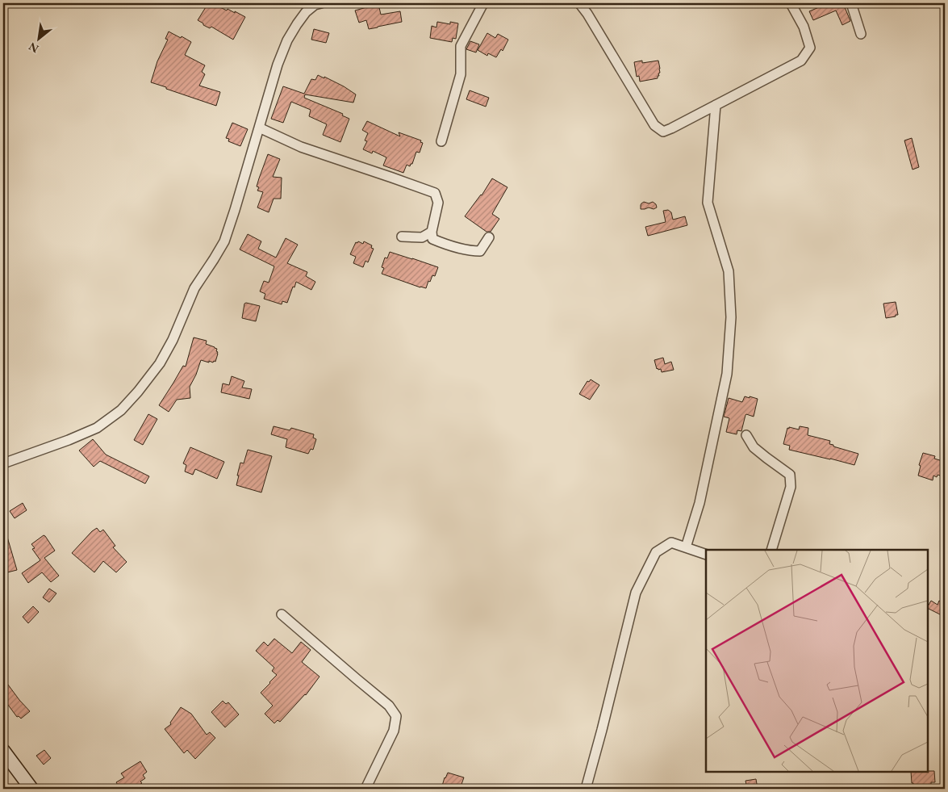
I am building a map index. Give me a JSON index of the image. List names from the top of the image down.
{
  "north": "bottom left"
}
